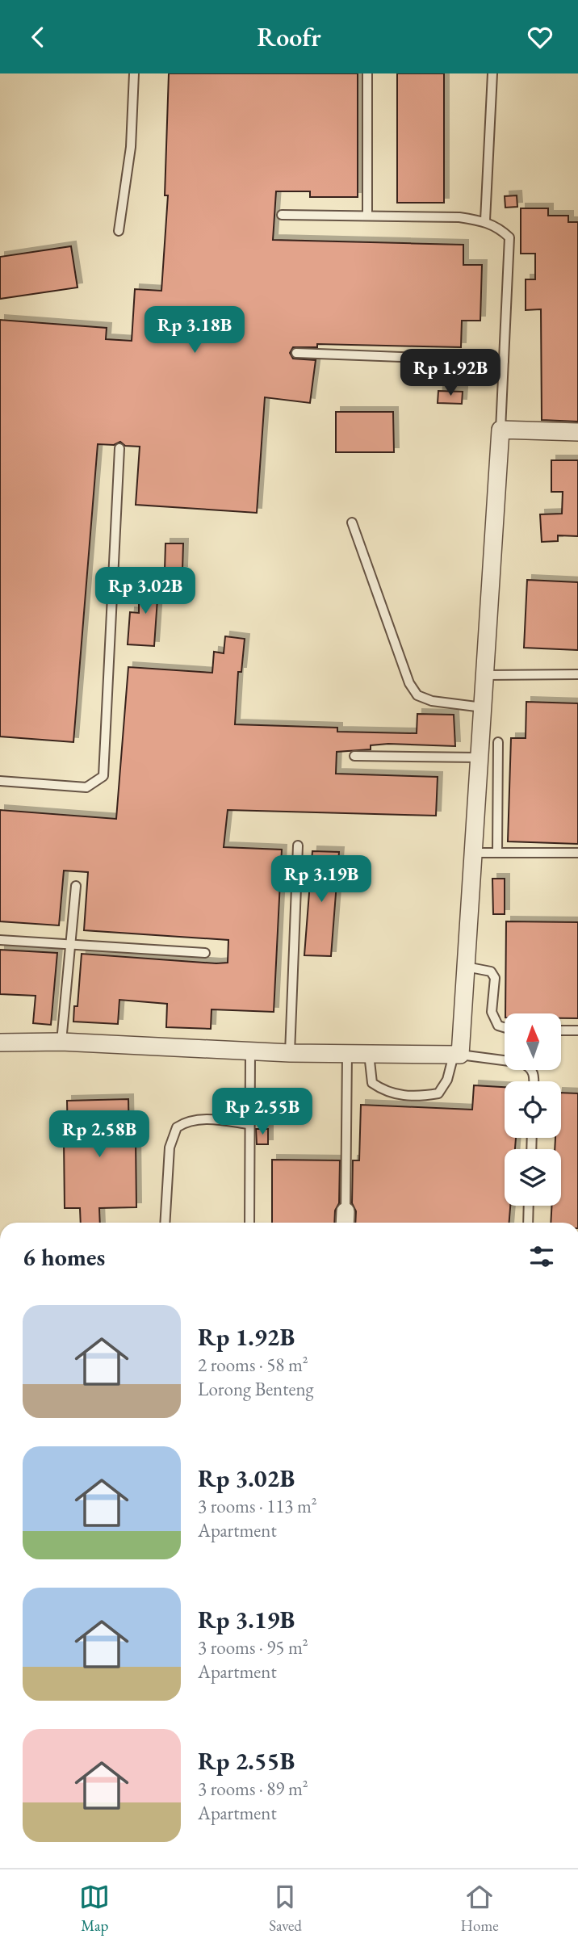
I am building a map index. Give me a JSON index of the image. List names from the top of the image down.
{
  "north": "top",
  "page": {
    "header": "Roofr",
    "price": [
      "Rp 3.18B",
      "Rp 1.92B",
      "Rp 3.02B",
      "Rp 3.19B",
      "Rp 2.55B",
      "Rp 2.58B"
    ],
    "heading": "6 homes",
    "list": [
      {
        "name": "Rp 1.92B",
        "note": "2 rooms · 58 m² · Lorong Benteng"
      },
      {
        "name": "Rp 3.02B",
        "note": "3 rooms · 113 m² · Apartment"
      },
      {
        "name": "Rp 3.19B",
        "note": "3 rooms · 95 m² · Apartment"
      },
      {
        "name": "Rp 2.55B",
        "note": "3 rooms · 89 m² · Apartment"
      }
    ],
    "tabs": ["Map", "Saved", "Home"]
  }
}
